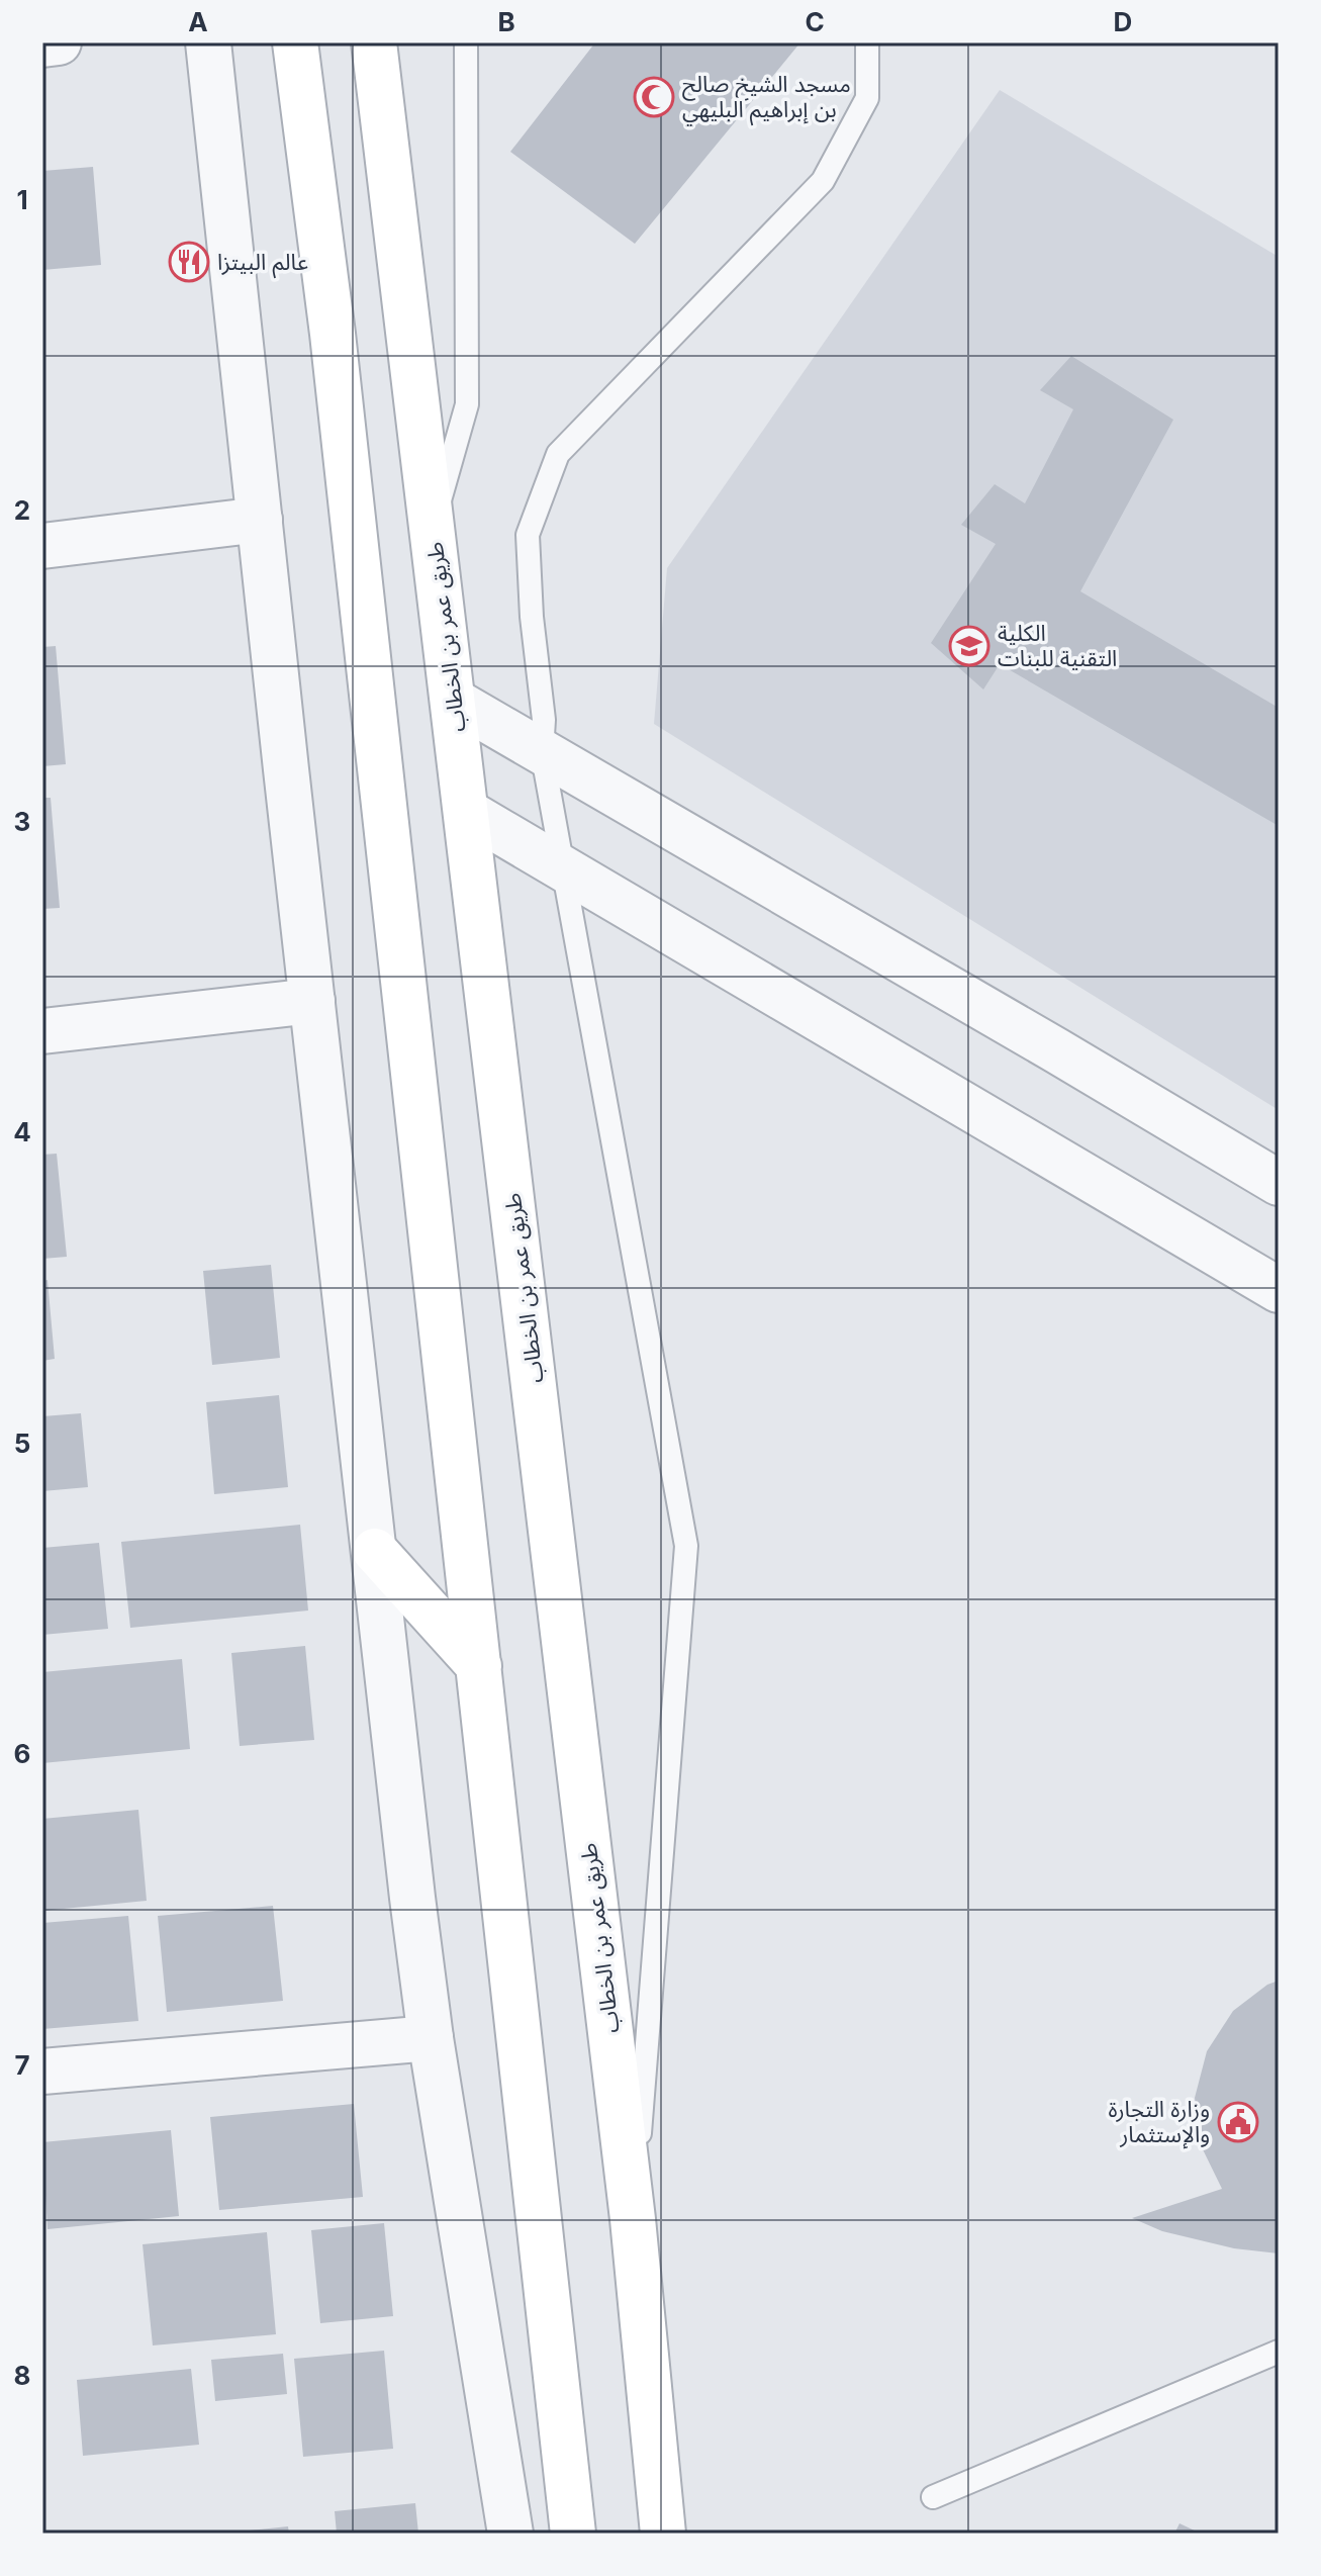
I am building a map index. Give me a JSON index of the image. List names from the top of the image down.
{
  "streets": {
    "main road": ["طريق عمر بن الخطاب"]
  },
  "places": {
    "mosque": ["مسجد الشيخ صالح بن إبراهيم البليهي"],
    "restaurant": ["عالم البيتزا"],
    "school or university": ["الكلية التقنية للبنات"],
    "public building": ["وزارة التجارة والإستثمار"]
  },
  "grid": {
    "columns": [
      "A",
      "B",
      "C",
      "D"
    ],
    "rows": [
      "1",
      "2",
      "3",
      "4",
      "5",
      "6",
      "7",
      "8"
    ]
  }
}
